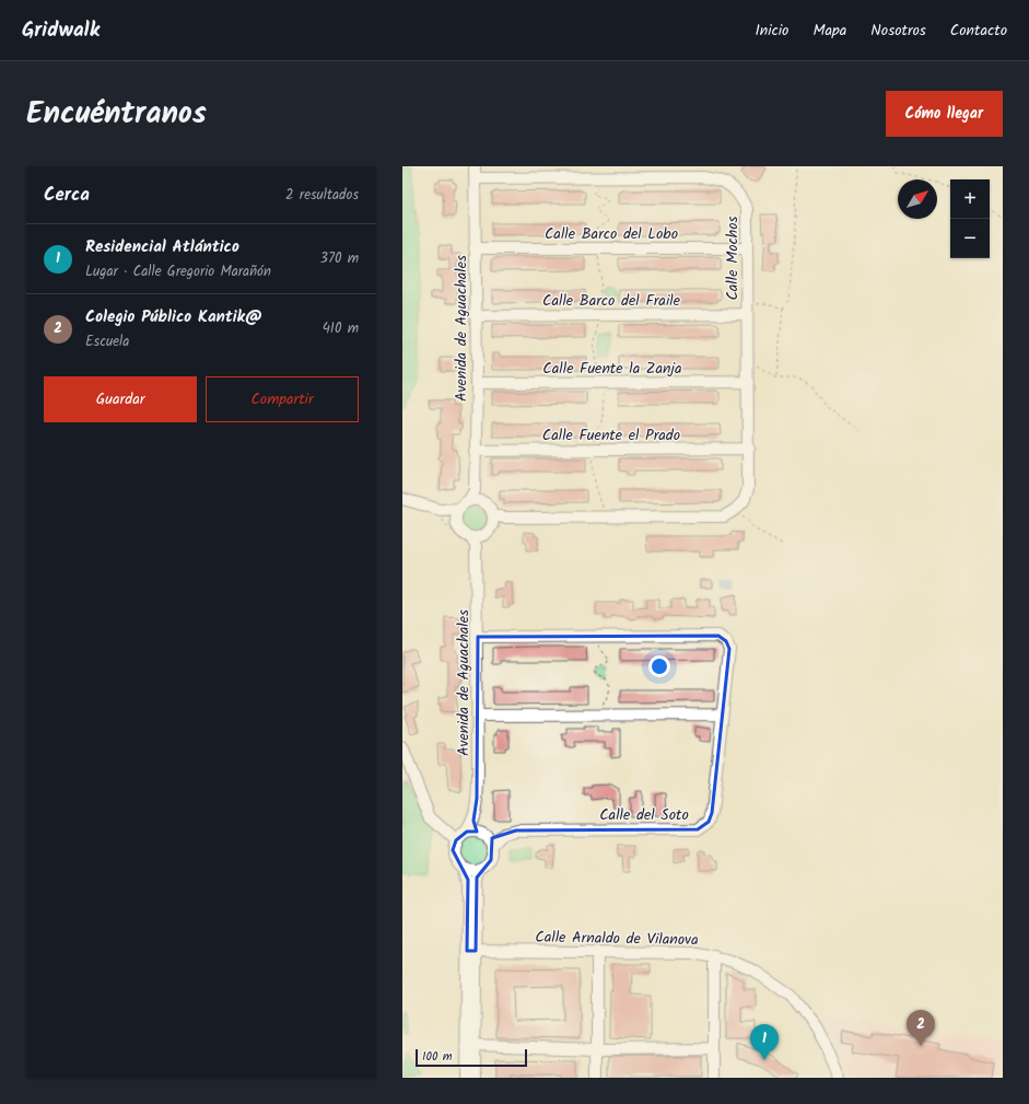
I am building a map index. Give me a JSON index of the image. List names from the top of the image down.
{
  "streets": {
    "street": [
      "Calle Barco del Lobo",
      "Calle Mochos",
      "Calle Barco del Fraile",
      "Avenida de Aguachales",
      "Calle Fuente la Zanja",
      "Calle Fuente el Prado",
      "Calle del Soto",
      "Calle Arnaldo de Vilanova"
    ]
  },
  "crossings": [
    ["Calle Barco del Lobo", "Calle Mochos"],
    ["Calle Barco del Lobo", "Avenida de Aguachales"],
    ["Calle Mochos", "Calle Barco del Fraile"],
    ["Calle Mochos", "Avenida de Aguachales"],
    ["Calle Mochos", "Calle Fuente la Zanja"],
    ["Calle Mochos", "Calle Fuente el Prado"],
    ["Calle Barco del Fraile", "Avenida de Aguachales"],
    ["Avenida de Aguachales", "Calle Fuente la Zanja"],
    ["Avenida de Aguachales", "Calle Fuente el Prado"],
    ["Avenida de Aguachales", "Calle del Soto"]
  ],
  "scale_bar": "100 m",
  "north": "top right",
  "page": {
    "header": "Gridwalk",
    "nav": [
      "Inicio",
      "Mapa",
      "Nosotros",
      "Contacto"
    ],
    "title": "Encuéntranos",
    "buttons": [
      "Cómo llegar",
      ["Guardar", "Compartir"]
    ],
    "heading": ["Cerca", "2 resultados"],
    "map_buttons": ["+", "−"],
    "list": [
      {
        "mark": "1",
        "name": "Residencial Atlántico",
        "note": "Lugar · Calle Gregorio Marañón",
        "value": "370 m"
      },
      {
        "mark": "2",
        "name": "Colegio Público Kantik@",
        "note": "Escuela",
        "value": "410 m"
      }
    ],
    "pins": ["2", "1"],
    "scale": "100 m"
  }
}
